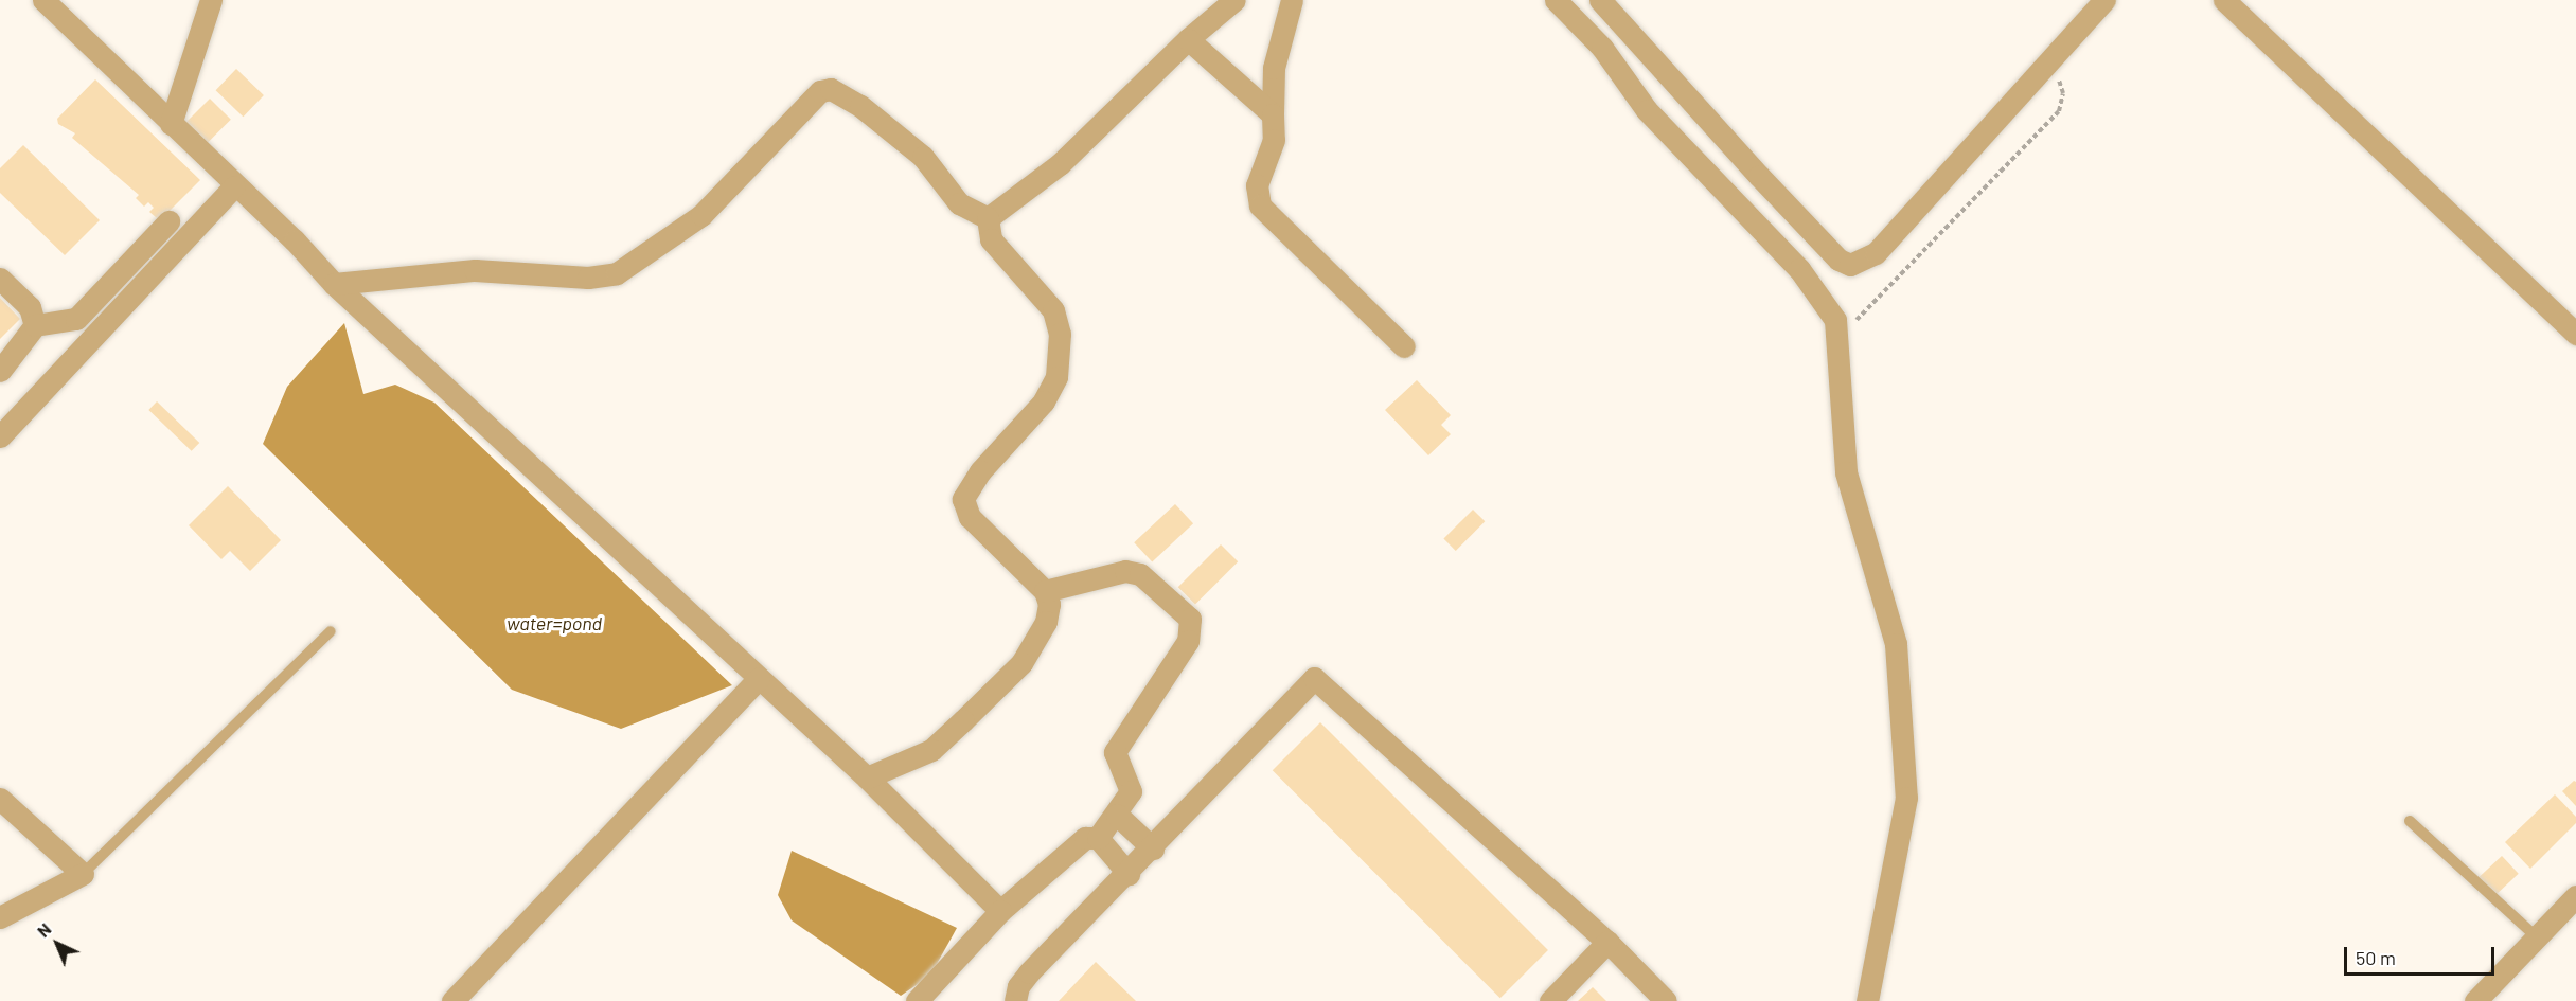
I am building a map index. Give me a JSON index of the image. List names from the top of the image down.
{
  "water": ["water=pond"],
  "scale_bar": "50 m",
  "north": "top left"
}
